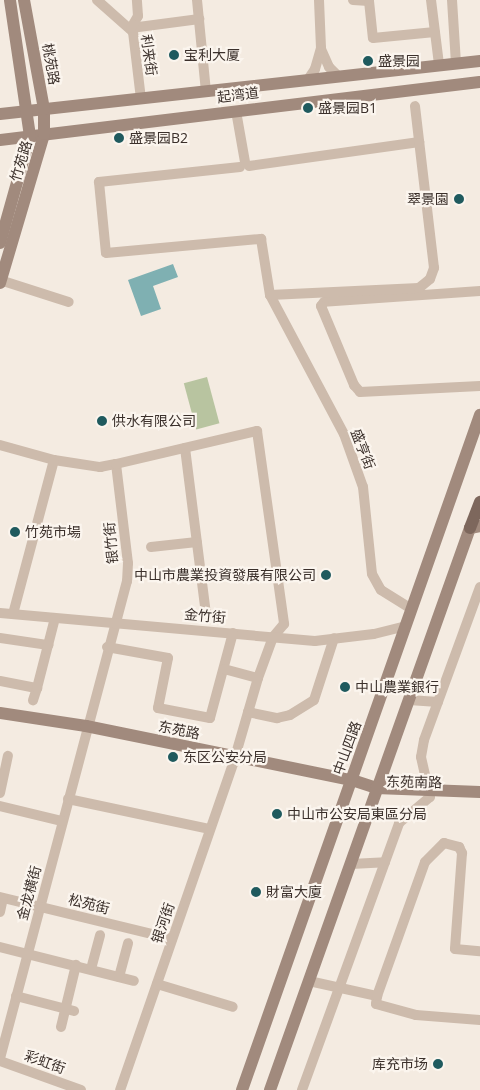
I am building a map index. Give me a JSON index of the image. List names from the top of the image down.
{
  "streets": {
    "main road": [
      "桃苑路",
      "起湾道",
      "竹苑路",
      "东苑路",
      "中山四路",
      "东苑南路"
    ],
    "street": [
      "利来街",
      "盛亨街",
      "银竹街",
      "金竹街",
      "金龙横街",
      "松苑街",
      "银河街",
      "彩虹街"
    ]
  },
  "crossings": [
    ["利来街", "起湾道"],
    ["桃苑路", "起湾道"],
    ["桃苑路", "竹苑路"],
    ["起湾道", "竹苑路"],
    ["盛亨街", "中山四路"],
    ["银竹街", "金竹街"],
    ["银竹街", "东苑路"],
    ["银竹街", "金龙横街"],
    ["金竹街", "中山四路"],
    ["金竹街", "银河街"],
    ["东苑路", "中山四路"],
    ["东苑路", "东苑南路"],
    ["东苑路", "金龙横街"],
    ["东苑路", "银河街"],
    ["中山四路", "东苑南路"],
    ["金龙横街", "松苑街"],
    ["金龙横街", "彩虹街"],
    ["松苑街", "银河街"]
  ],
  "places": [
    "宝利大厦",
    "盛景园",
    "盛景园B1",
    "盛景园B2",
    "翠景園",
    "供水有限公司",
    "竹苑市場",
    "中山市農業投資發展有限公司",
    "中山農業銀行",
    "东区公安分局",
    "中山市公安局東區分局",
    "財富大廈",
    "库充市场"
  ]
}
